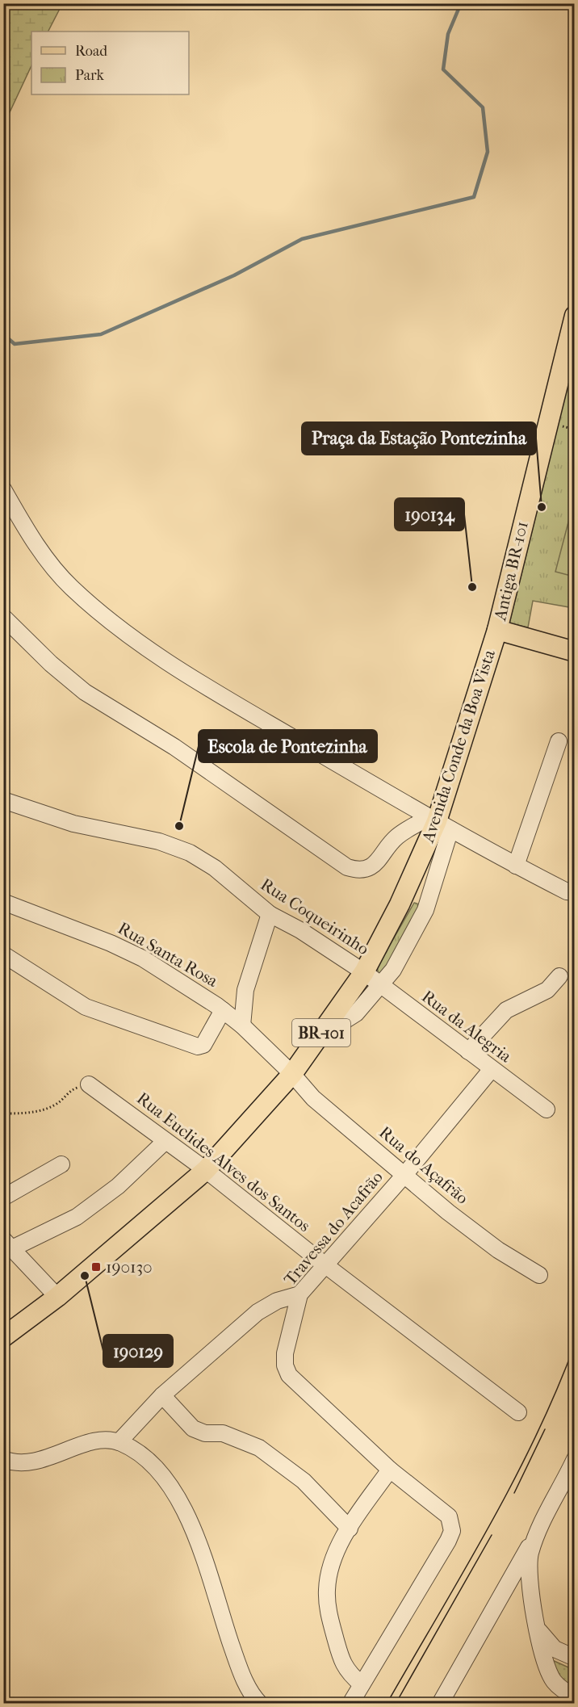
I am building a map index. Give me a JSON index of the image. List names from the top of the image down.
{
  "streets": {
    "main road": ["Antiga BR-101", "Avenida Conde da Boa Vista", "BR-101"],
    "street": [
      "Rua Coqueirinho",
      "Rua Santa Rosa",
      "Rua da Alegria",
      "Rua Euclides Alves dos Santos",
      "Rua do Açafrão",
      "Travessa do Acafrão"
    ]
  },
  "crossings": [
    ["Antiga BR-101", "Avenida Conde da Boa Vista"],
    ["Avenida Conde da Boa Vista", "Rua Coqueirinho"],
    ["Avenida Conde da Boa Vista", "Rua Santa Rosa"],
    ["Avenida Conde da Boa Vista", "Rua da Alegria"],
    ["Avenida Conde da Boa Vista", "Rua Euclides Alves dos Santos"],
    ["Avenida Conde da Boa Vista", "Rua do Açafrão"],
    ["Rua Coqueirinho", "Rua da Alegria"],
    ["Rua Santa Rosa", "Rua do Açafrão"],
    ["Rua da Alegria", "Travessa do Acafrão"],
    ["Rua Euclides Alves dos Santos", "Travessa do Acafrão"],
    ["Rua do Açafrão", "Travessa do Acafrão"]
  ],
  "places": {
    "other": [
      "Praça da Estação Pontezinha",
      "190134",
      "Escola de Pontezinha",
      "190129"
    ],
    "transit": ["190130"]
  },
  "legend": ["Road", "Park"]
}
